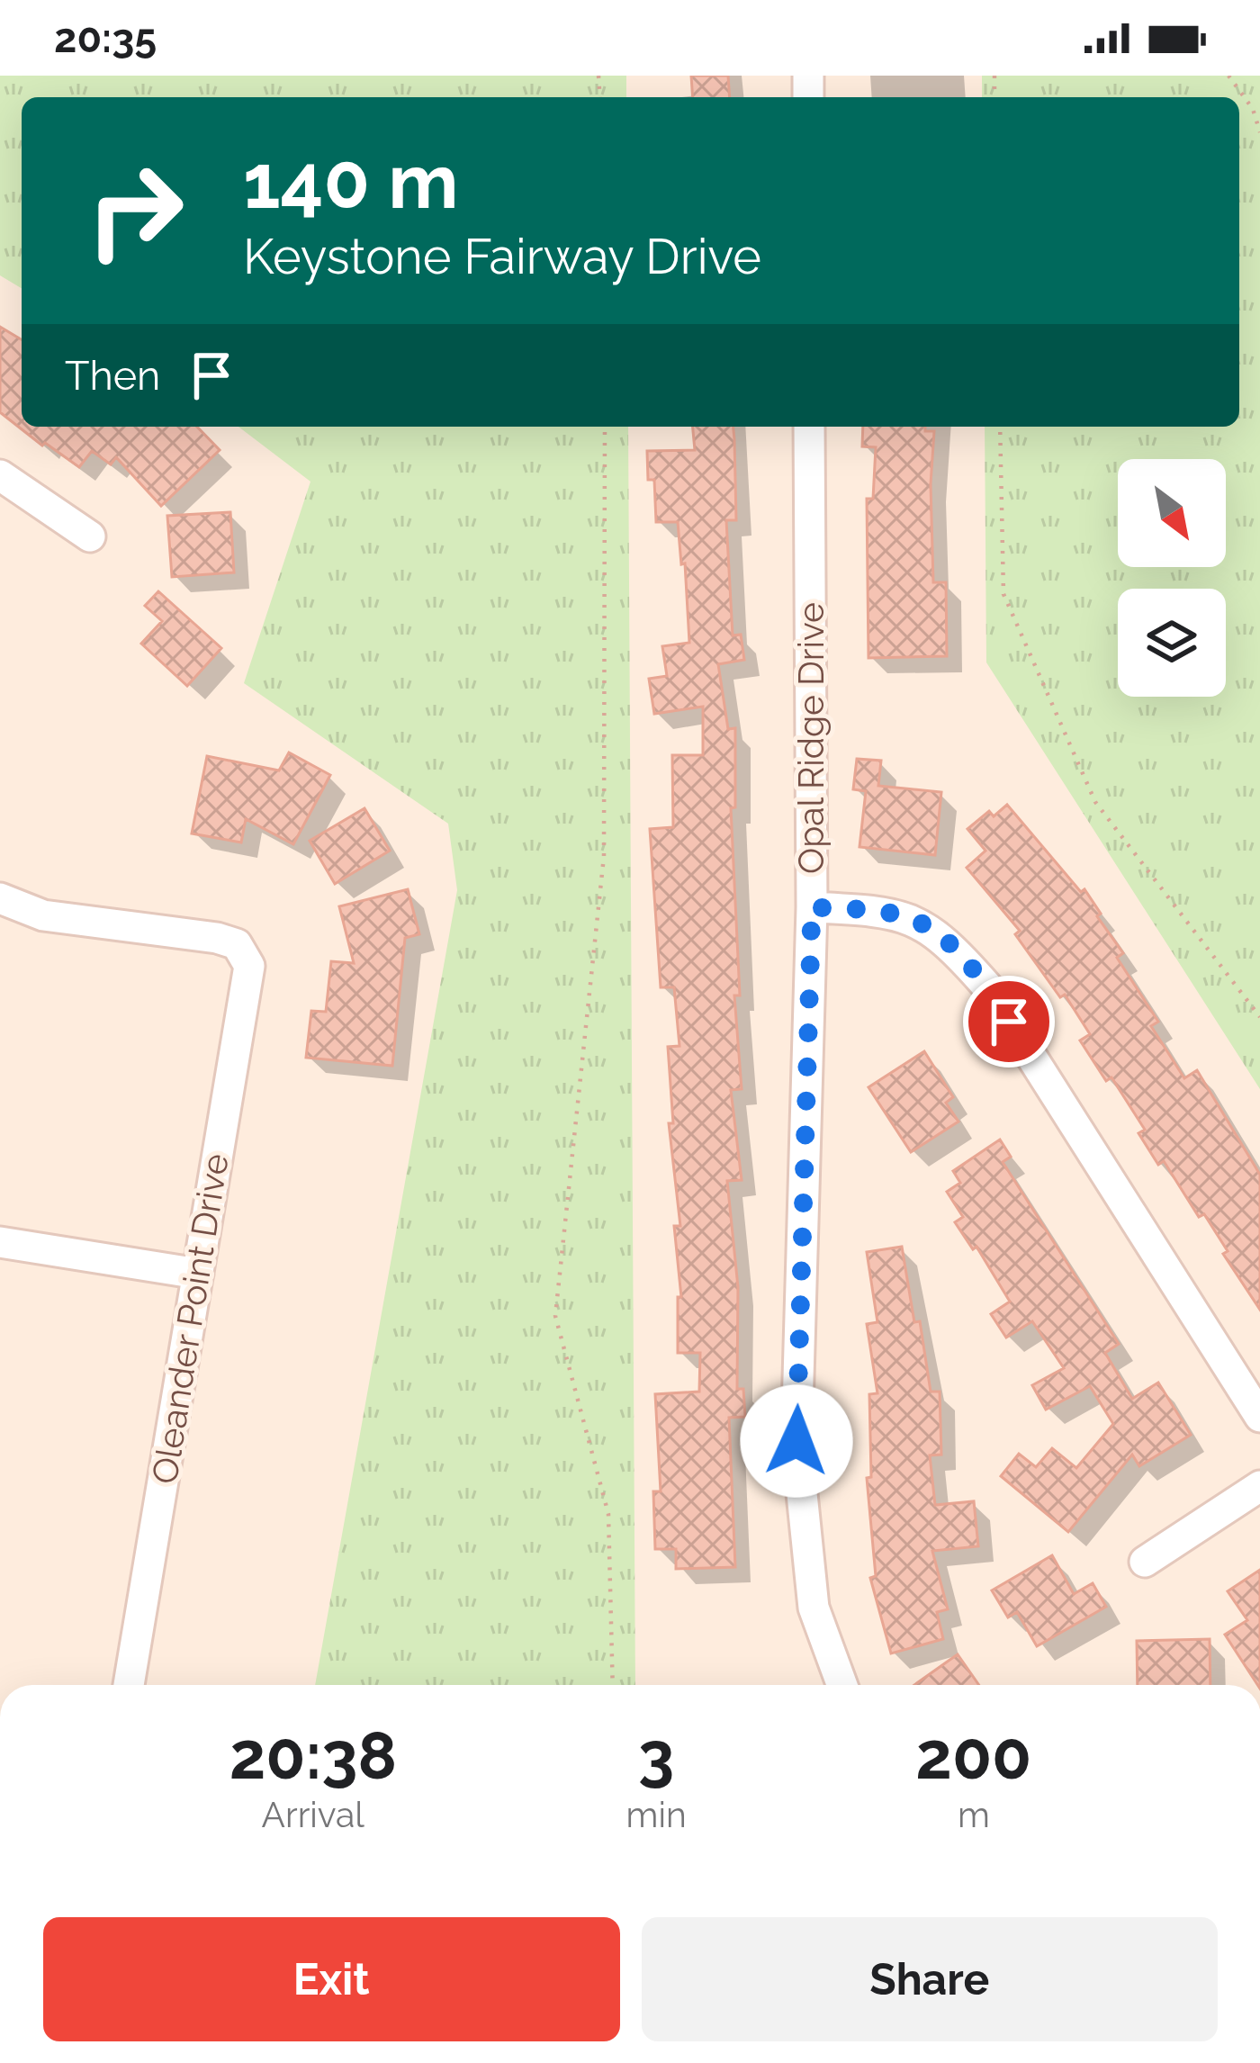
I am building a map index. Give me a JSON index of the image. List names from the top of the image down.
{
  "streets": {
    "street": ["Opal Ridge Drive", "Oleander Point Drive"]
  },
  "north": "bottom right",
  "page": {
    "status": "20:35",
    "turn": ["140 m", "Keystone Fairway Drive"],
    "then": "Then",
    "eta": [
      "20:38",
      "Arrival",
      "3",
      "min",
      "200",
      "m"
    ],
    "buttons": ["Exit", "Share"]
  }
}
